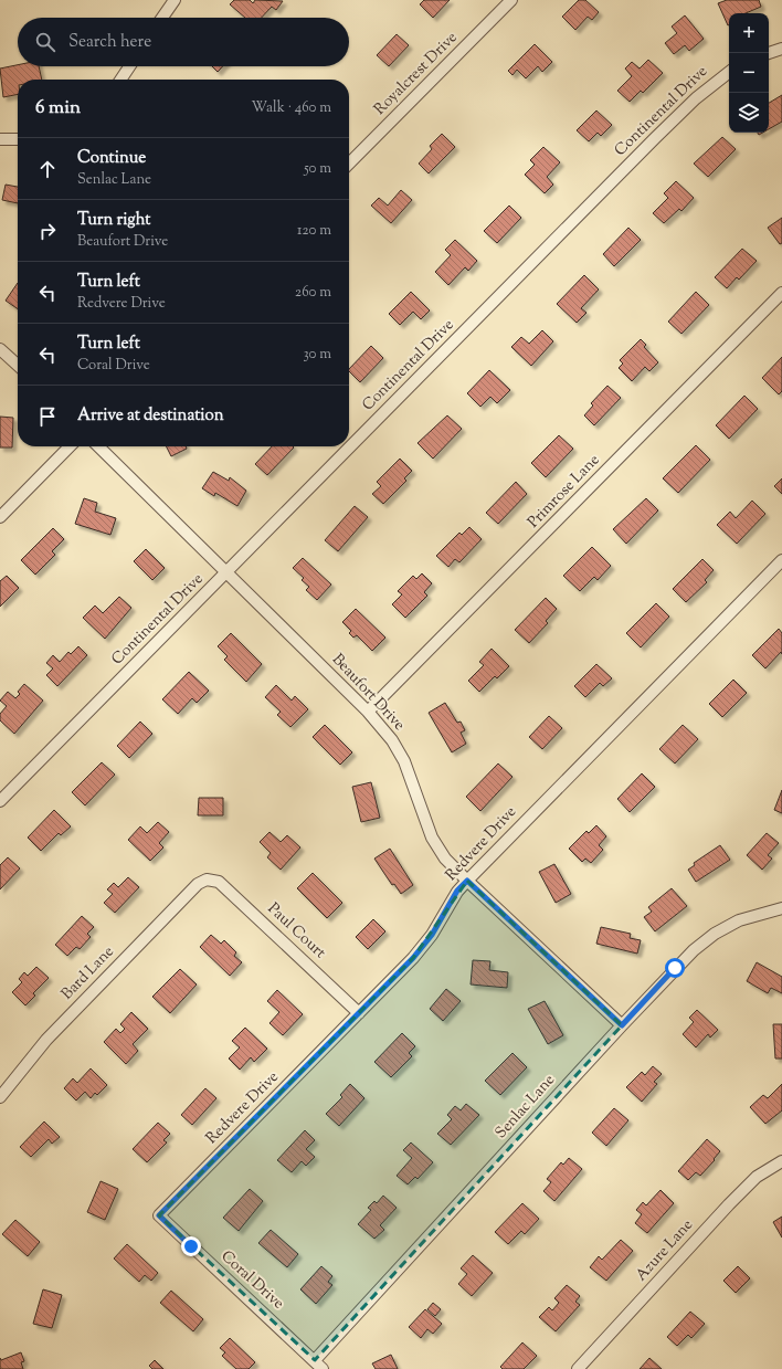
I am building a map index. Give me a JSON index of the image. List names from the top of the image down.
{
  "streets": {
    "street": [
      "Royalcrest Drive",
      "Continental Drive",
      "Primrose Lane",
      "Beaufort Drive",
      "Redvere Drive",
      "Paul Court",
      "Bard Lane",
      "Senlac Lane",
      "Azure Lane",
      "Coral Drive"
    ]
  },
  "crossings": [
    ["Continental Drive", "Beaufort Drive"],
    ["Primrose Lane", "Beaufort Drive"],
    ["Beaufort Drive", "Redvere Drive"],
    ["Beaufort Drive", "Senlac Lane"],
    ["Redvere Drive", "Paul Court"],
    ["Redvere Drive", "Coral Drive"],
    ["Paul Court", "Bard Lane"],
    ["Senlac Lane", "Coral Drive"]
  ],
  "page": {
    "map_buttons": ["+", "−"],
    "search": "Search here",
    "heading": ["6 min", "Walk · 460 m"],
    "list": [
      ["Continue", "Senlac Lane", "50 m"],
      ["Turn right", "Beaufort Drive", "120 m"],
      ["Turn left", "Redvere Drive", "260 m"],
      ["Turn left", "Coral Drive", "30 m"],
      "Arrive at destination"
    ]
  }
}
